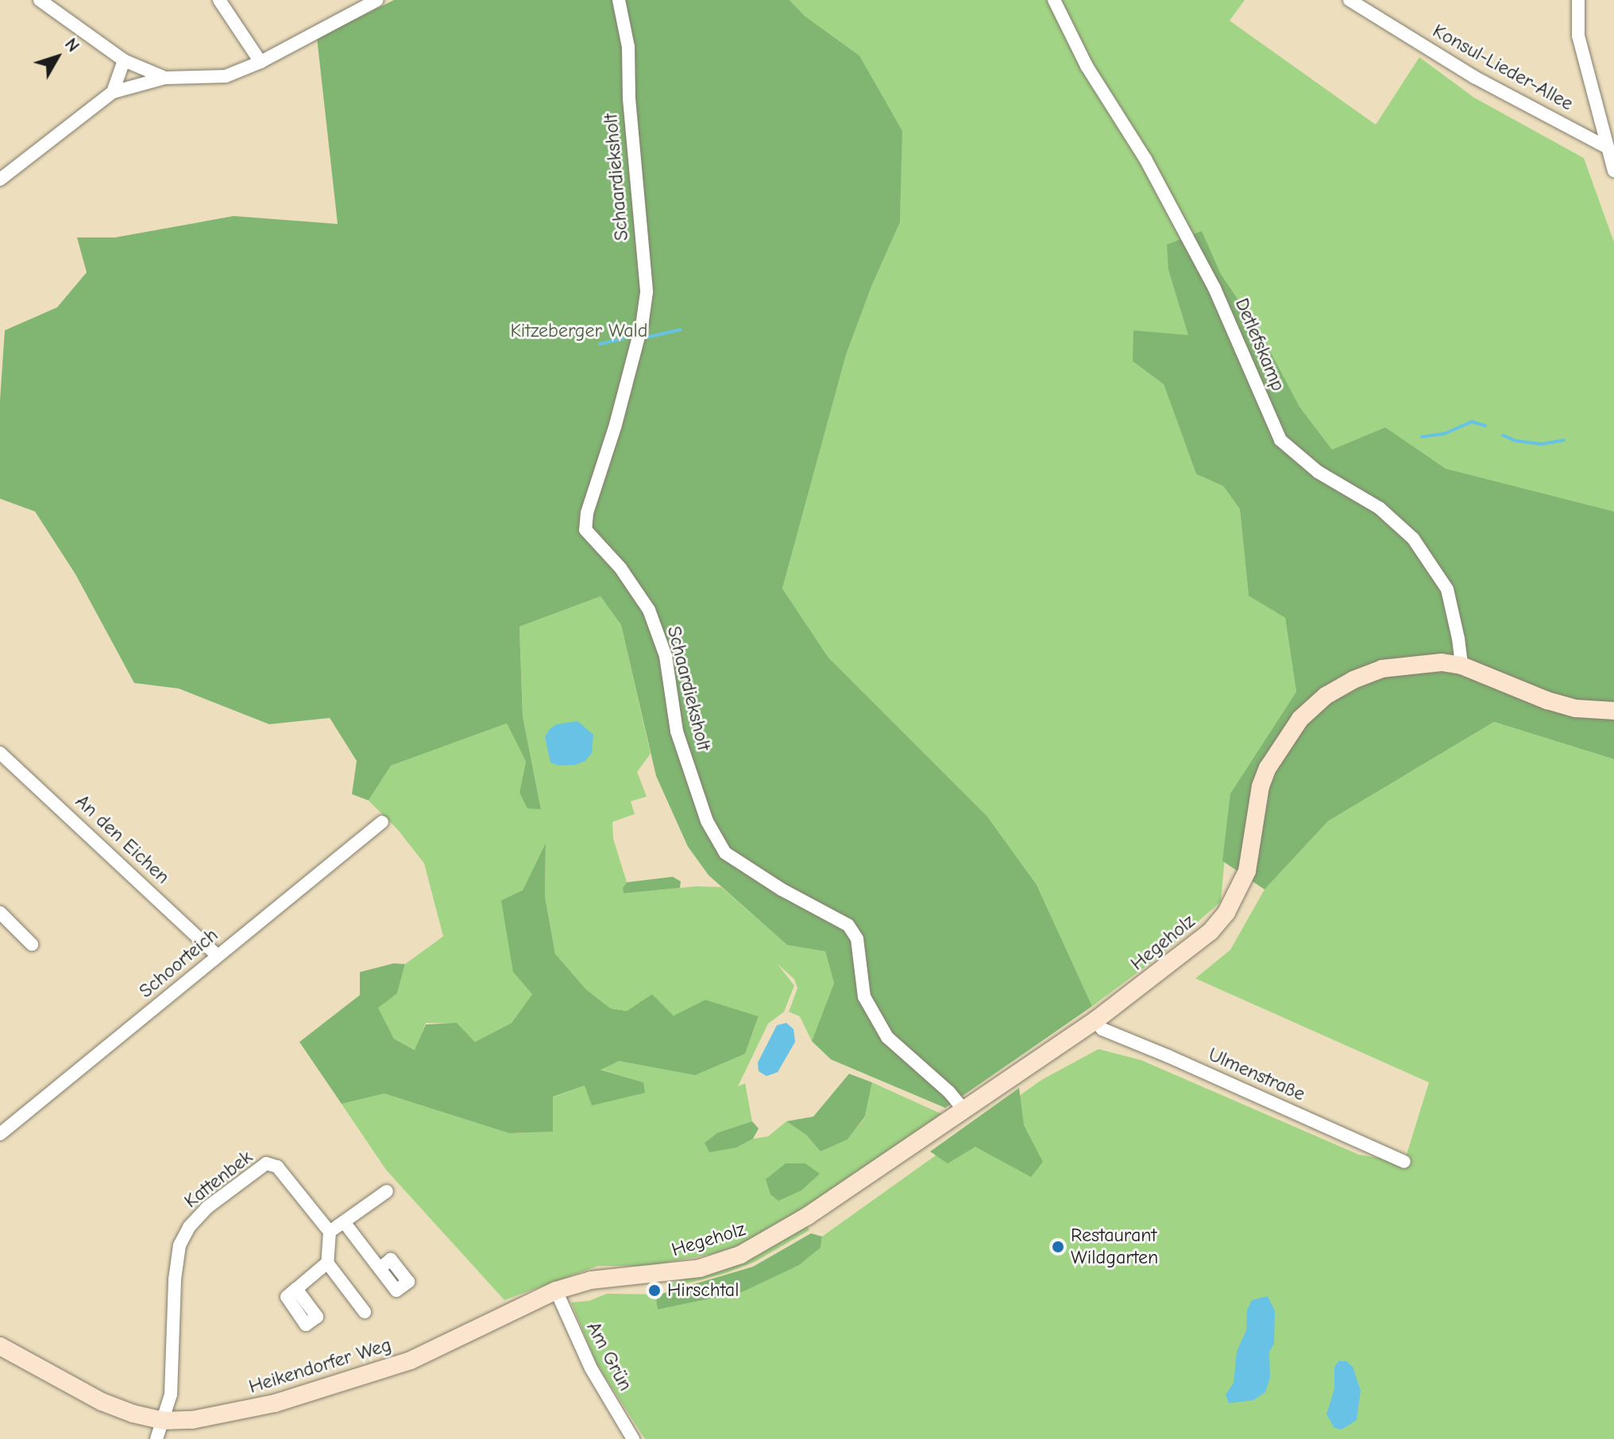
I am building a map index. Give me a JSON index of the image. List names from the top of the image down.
{
  "streets": {
    "street": [
      "Konsul-Lieder-Allee",
      "Schaardieksholt",
      "Detlefskamp",
      "An den Eichen",
      "Hegeholz",
      "Schoorteich",
      "Ulmenstraße",
      "Kattenbek",
      "Am Grün",
      "Heikendorfer Weg"
    ]
  },
  "crossings": [
    ["Schaardieksholt", "Hegeholz"],
    ["Detlefskamp", "Hegeholz"],
    ["An den Eichen", "Schoorteich"],
    ["Hegeholz", "Ulmenstraße"],
    ["Hegeholz", "Heikendorfer Weg"],
    ["Kattenbek", "Heikendorfer Weg"],
    ["Am Grün", "Heikendorfer Weg"]
  ],
  "parks": ["Kitzeberger Wald"],
  "places": ["Restaurant Wildgarten", "Hirschtal"],
  "north": "top right"
}
